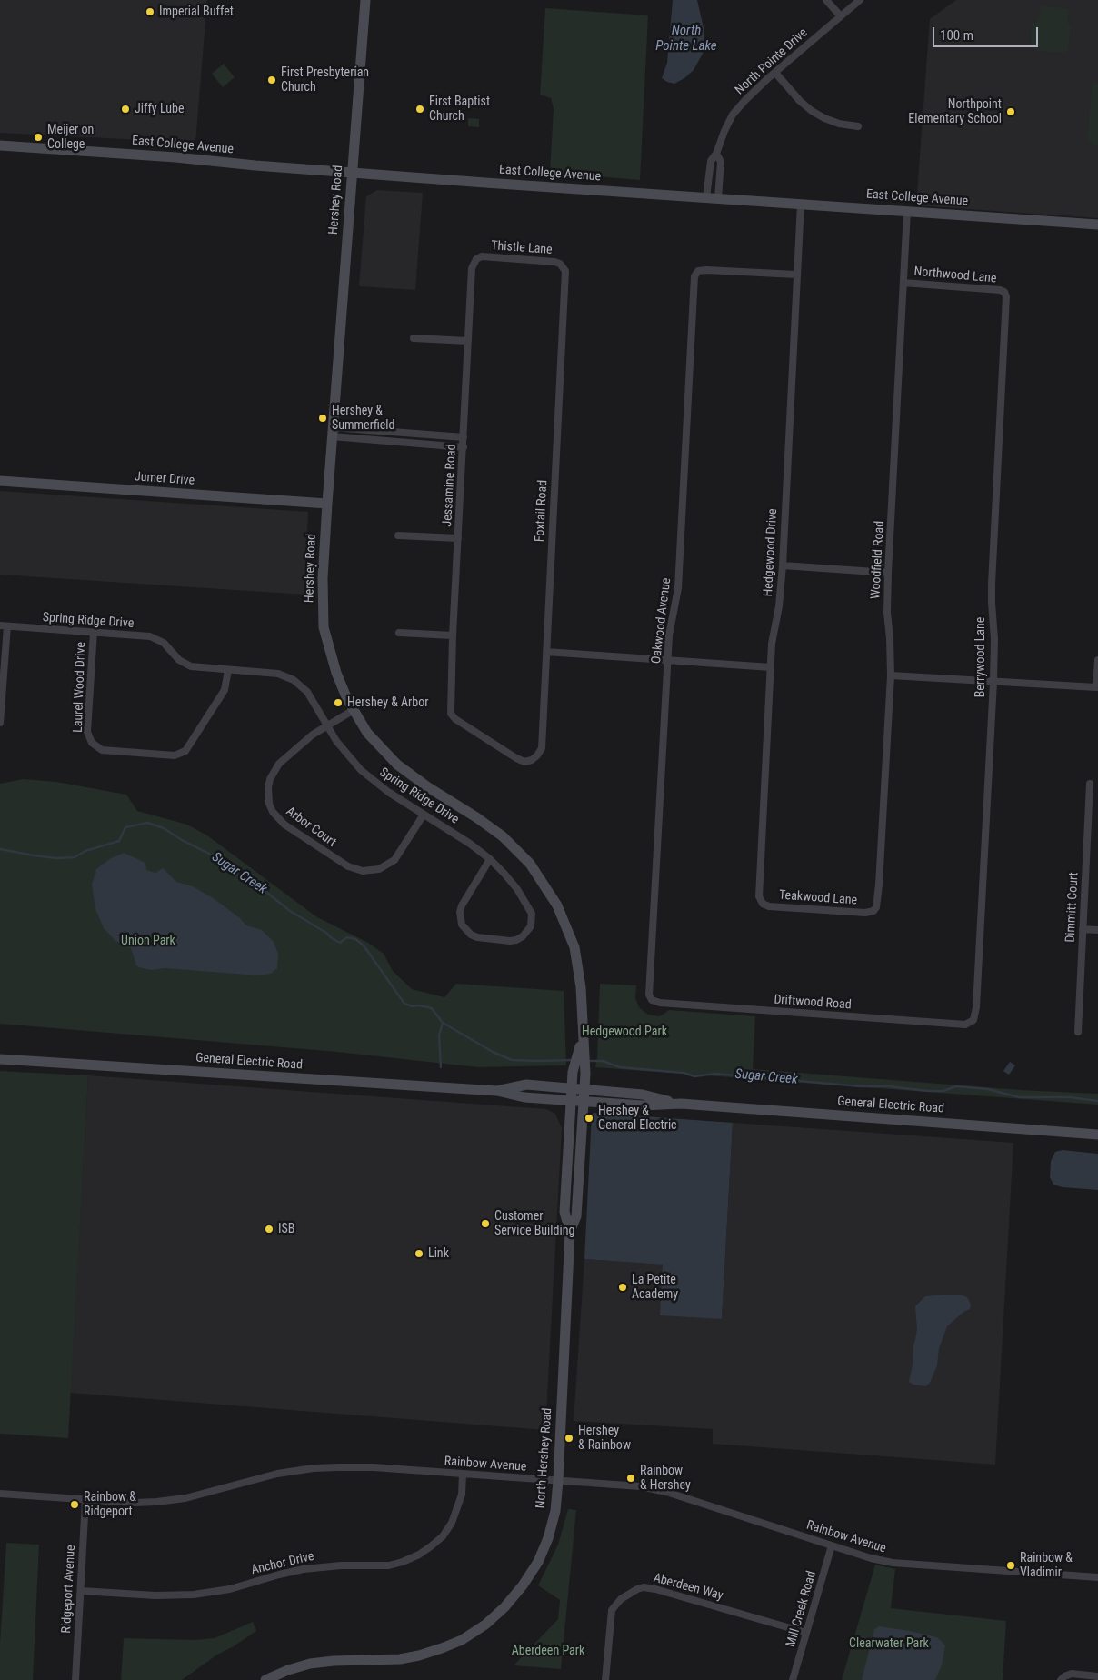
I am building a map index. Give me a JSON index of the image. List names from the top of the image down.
{
  "streets": {
    "main road": [
      "East College Avenue",
      "Hershey Road",
      "Jumer Drive",
      "General Electric Road",
      "North Hershey Road"
    ],
    "street": [
      "North Pointe Drive",
      "Thistle Lane",
      "Northwood Lane",
      "Jessamine Road",
      "Foxtail Road",
      "Hedgewood Drive",
      "Woodfield Road",
      "Spring Ridge Drive",
      "Oakwood Avenue",
      "Berrywood Lane",
      "Laurel Wood Drive",
      "Arbor Court",
      "Teakwood Lane",
      "Dimmitt Court",
      "Driftwood Road",
      "Rainbow Avenue",
      "Anchor Drive",
      "Aberdeen Way",
      "Ridgeport Avenue",
      "Mill Creek Road"
    ]
  },
  "crossings": [
    ["North Pointe Drive", "East College Avenue"],
    ["East College Avenue", "Hershey Road"],
    ["East College Avenue", "Hedgewood Drive"],
    ["East College Avenue", "Woodfield Road"],
    ["Hershey Road", "Jumer Drive"],
    ["Hershey Road", "Arbor Court"],
    ["Hershey Road", "General Electric Road"],
    ["Hershey Road", "North Hershey Road"],
    ["Thistle Lane", "Jessamine Road"],
    ["Thistle Lane", "Foxtail Road"],
    ["Northwood Lane", "Woodfield Road"],
    ["Northwood Lane", "Berrywood Lane"],
    ["Jessamine Road", "Foxtail Road"],
    ["Hedgewood Drive", "Oakwood Avenue"],
    ["Hedgewood Drive", "Teakwood Lane"],
    ["Woodfield Road", "Teakwood Lane"],
    ["Spring Ridge Drive", "Laurel Wood Drive"],
    ["Spring Ridge Drive", "Arbor Court"],
    ["Oakwood Avenue", "Driftwood Road"],
    ["Berrywood Lane", "Driftwood Road"],
    ["General Electric Road", "North Hershey Road"],
    ["North Hershey Road", "Rainbow Avenue"],
    ["Rainbow Avenue", "Anchor Drive"],
    ["Rainbow Avenue", "Ridgeport Avenue"],
    ["Rainbow Avenue", "Mill Creek Road"],
    ["Anchor Drive", "Ridgeport Avenue"],
    ["Aberdeen Way", "Mill Creek Road"]
  ],
  "water": ["North Pointe Lake", "Sugar Creek"],
  "parks": [
    "Union Park",
    "Hedgewood Park",
    "Clearwater Park",
    "Aberdeen Park"
  ],
  "places": [
    "Imperial Buffet",
    "First Presbyterian Church",
    "Jiffy Lube",
    "First Baptist Church",
    "Northpoint Elementary School",
    "Meijer on College",
    "Hershey & Summerfield",
    "Hershey & Arbor",
    "Hershey & General Electric",
    "Customer Service Building",
    "ISB",
    "Link",
    "La Petite Academy",
    "Hershey & Rainbow",
    "Rainbow & Hershey",
    "Rainbow & Ridgeport",
    "Rainbow & Vladimir"
  ],
  "scale_bar": "100 m"
}
